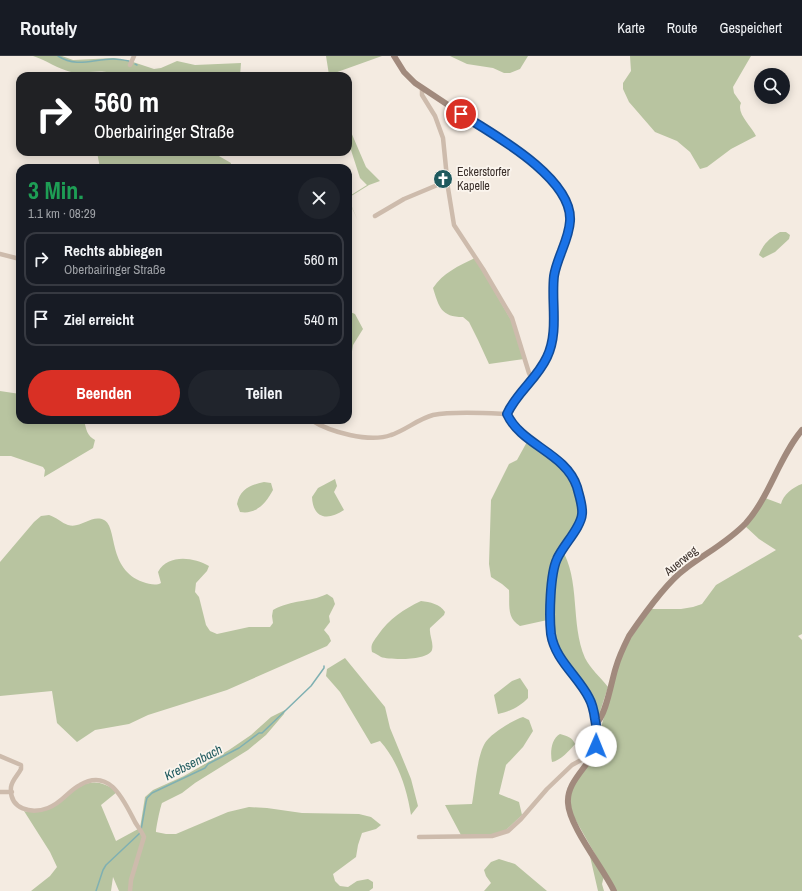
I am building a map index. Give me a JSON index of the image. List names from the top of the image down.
{
  "streets": {
    "street": ["Auerweg"]
  },
  "water": ["Krebsenbach"],
  "places": {
    "church": ["Eckerstorfer Kapelle"]
  },
  "page": {
    "header": "Routely",
    "nav": ["Karte", "Route", "Gespeichert"],
    "turn": ["560 m", "Oberbairinger Straße"],
    "heading": ["3 Min.", "1.1 km · 08:29"],
    "list": [
      {
        "name": "Rechts abbiegen",
        "note": "Oberbairinger Straße",
        "value": "560 m"
      },
      {
        "name": "Ziel erreicht",
        "value": "540 m"
      }
    ],
    "buttons": ["Beenden", "Teilen"]
  }
}
